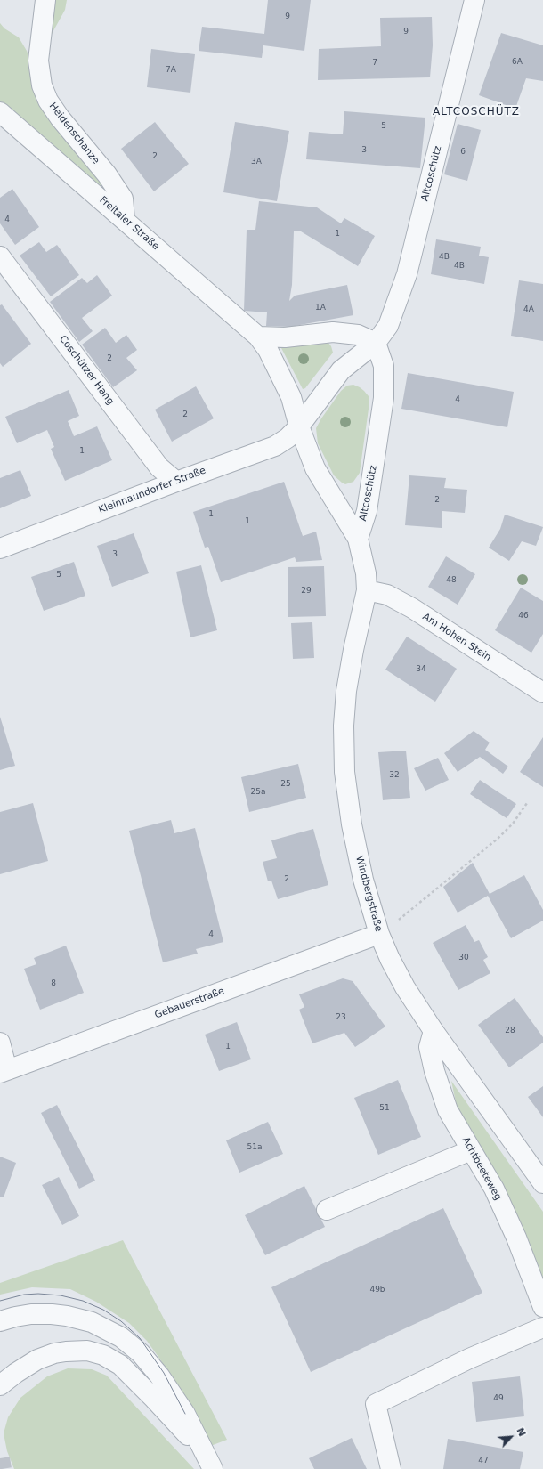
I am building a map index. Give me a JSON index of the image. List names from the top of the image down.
{
  "streets": {
    "street": [
      "Heidenschanze",
      "Altcoschütz",
      "Freitaler Straße",
      "Coschützer Hang",
      "Kleinnaundorfer Straße",
      "Am Hohen Stein",
      "Windbergstraße",
      "Gebauerstraße",
      "Achtbeeteweg"
    ]
  },
  "crossings": [
    ["Heidenschanze", "Freitaler Straße"],
    ["Altcoschütz", "Freitaler Straße"],
    ["Altcoschütz", "Kleinnaundorfer Straße"],
    ["Altcoschütz", "Windbergstraße"],
    ["Coschützer Hang", "Kleinnaundorfer Straße"],
    ["Am Hohen Stein", "Windbergstraße"],
    ["Windbergstraße", "Gebauerstraße"],
    ["Windbergstraße", "Achtbeeteweg"]
  ],
  "districts": ["ALTCOSCHÜTZ"],
  "house_numbers": [
    "9",
    "9",
    "6A",
    "7",
    "7A",
    "5",
    "3",
    "6",
    "2",
    "3A",
    "4",
    "1",
    "4B",
    "4B",
    "1A",
    "4A",
    "2",
    "4",
    "2",
    "1",
    "2",
    "1",
    "1",
    "3",
    "5",
    "48",
    "29",
    "46",
    "34",
    "32",
    "25",
    "25a",
    "2",
    "4",
    "30",
    "8",
    "23",
    "28",
    "1",
    "51",
    "51a",
    "49b",
    "49",
    "47"
  ],
  "north": "top right"
}
